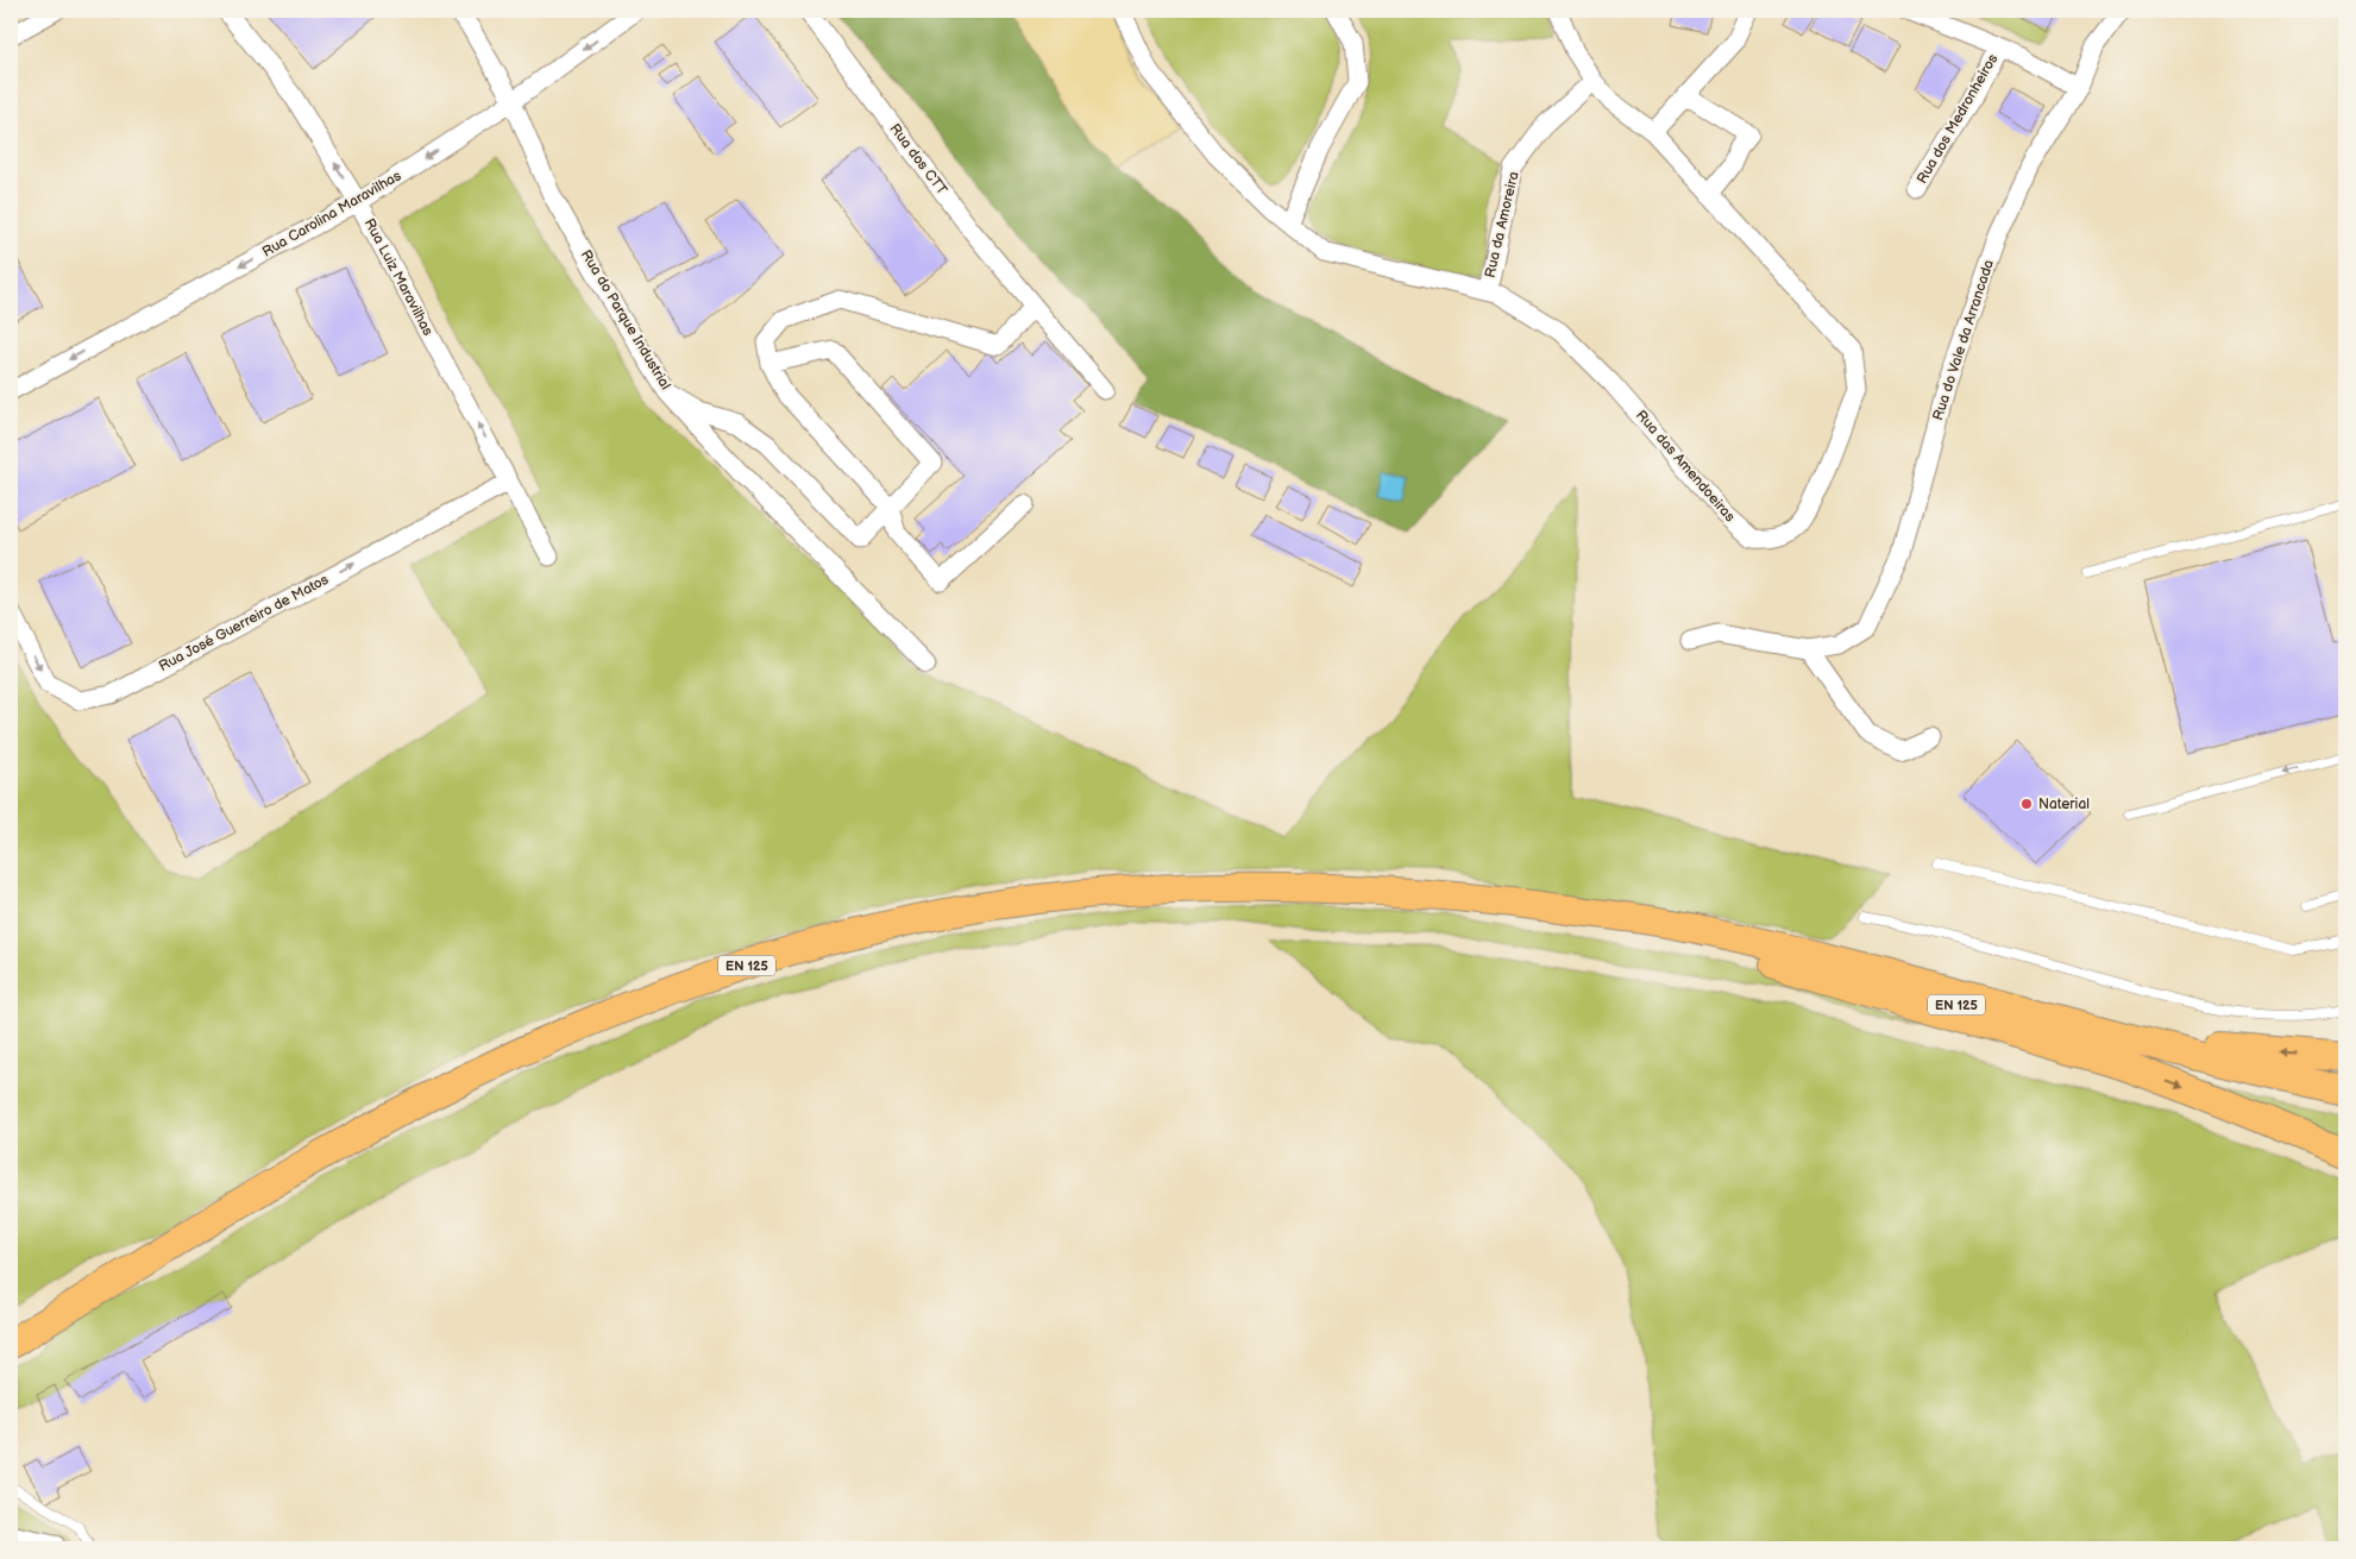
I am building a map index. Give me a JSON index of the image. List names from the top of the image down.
{
  "streets": {
    "main road": ["EN 125"],
    "street": [
      "Rua dos Medronheiros",
      "Rua dos CTT",
      "Rua Carolina Maravilhas",
      "Rua da Amoreira",
      "Rua Luiz Maravilhas",
      "Rua do Parque Industrial",
      "Rua do Vale da Arrancada",
      "Rua das Amendoeiras",
      "Rua José Guerreiro de Matos"
    ]
  },
  "crossings": [
    ["Rua Carolina Maravilhas", "Rua Luiz Maravilhas"],
    ["Rua Carolina Maravilhas", "Rua do Parque Industrial"],
    ["Rua da Amoreira", "Rua das Amendoeiras"],
    ["Rua Luiz Maravilhas", "Rua José Guerreiro de Matos"]
  ],
  "one_way": ["Rua Carolina Maravilhas", "Rua Luiz Maravilhas", "Rua José Guerreiro de Matos"],
  "places": ["Naterial"]
}
